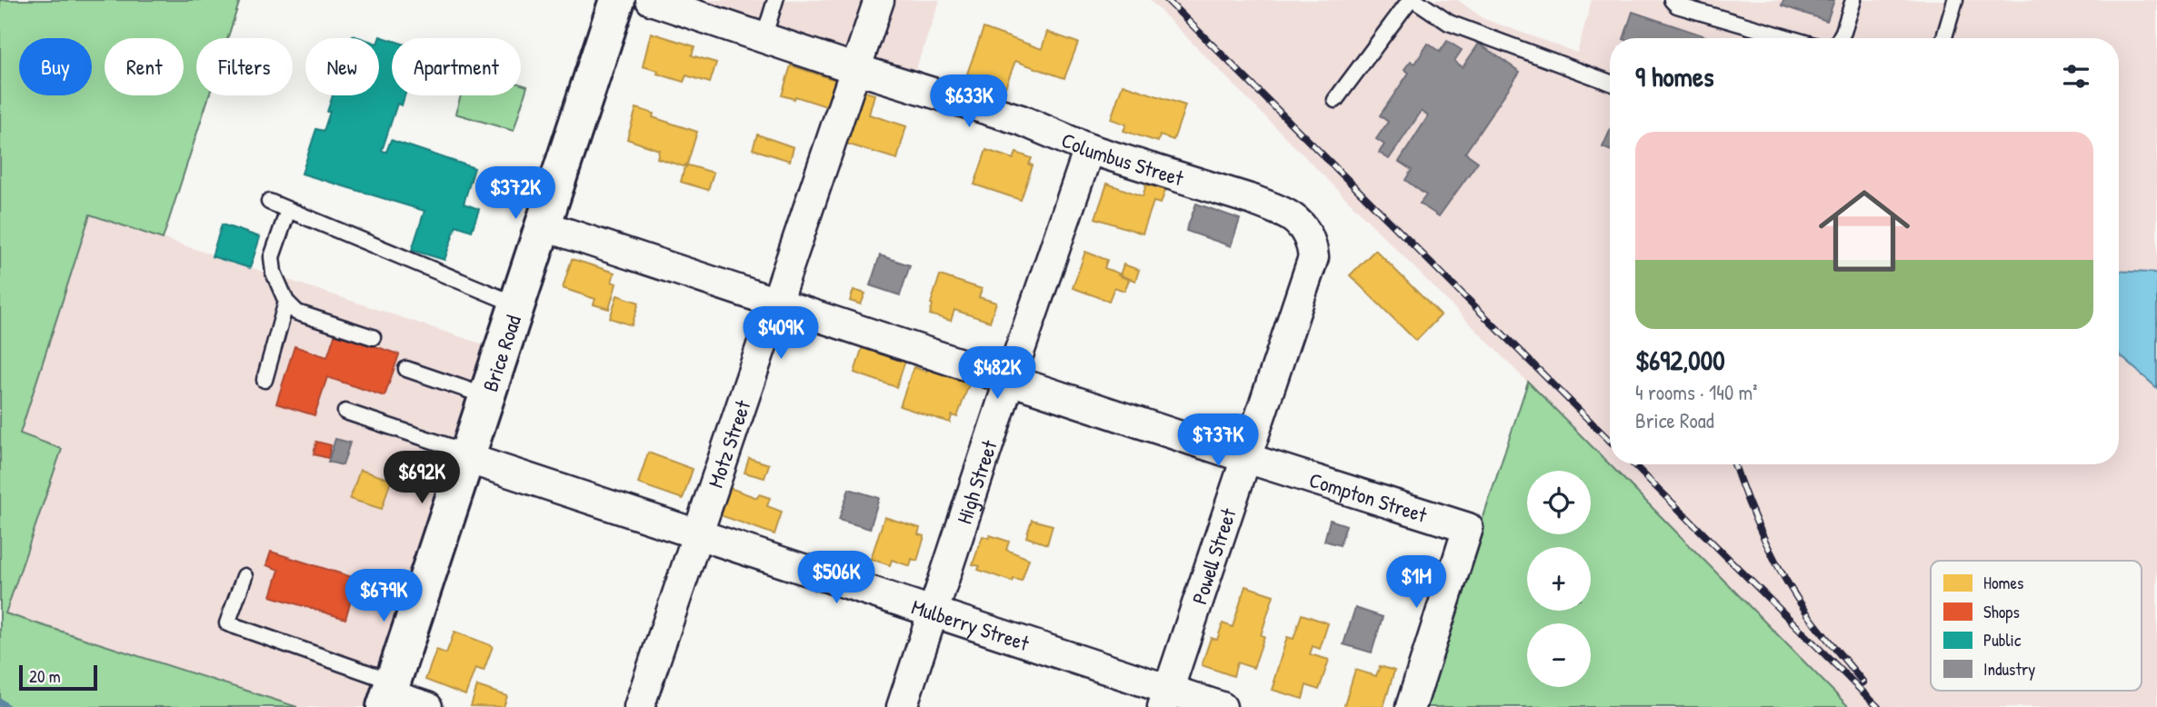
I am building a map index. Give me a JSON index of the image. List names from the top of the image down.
{
  "streets": {
    "main road": ["Brice Road"],
    "street": [
      "Columbus Street",
      "Motz Street",
      "High Street",
      "Compton Street",
      "Powell Street",
      "Mulberry Street"
    ]
  },
  "crossings": [
    ["Columbus Street", "Motz Street"],
    ["Columbus Street", "High Street"],
    ["Columbus Street", "Powell Street"],
    ["Brice Road", "Compton Street"],
    ["Brice Road", "Mulberry Street"],
    ["Motz Street", "Compton Street"],
    ["Motz Street", "Mulberry Street"],
    ["High Street", "Compton Street"],
    ["High Street", "Mulberry Street"],
    ["Compton Street", "Powell Street"],
    ["Powell Street", "Mulberry Street"]
  ],
  "legend": [
    "Homes",
    "Shops",
    "Public",
    "Industry"
  ],
  "scale_bar": "20 m",
  "page": {
    "chip": [
      "Buy",
      "Rent",
      "Filters",
      "New",
      "Apartment"
    ],
    "heading": "9 homes",
    "price": [
      "$633K",
      "$372K",
      "$409K",
      "$482K",
      "$737K",
      "$692K",
      "$506K",
      "$1M",
      "$679K"
    ],
    "list": [
      {
        "name": "$692,000",
        "note": "4 rooms · 140 m² · Brice Road"
      }
    ],
    "map_buttons": ["+", "−"],
    "scale": "20 m"
  }
}
